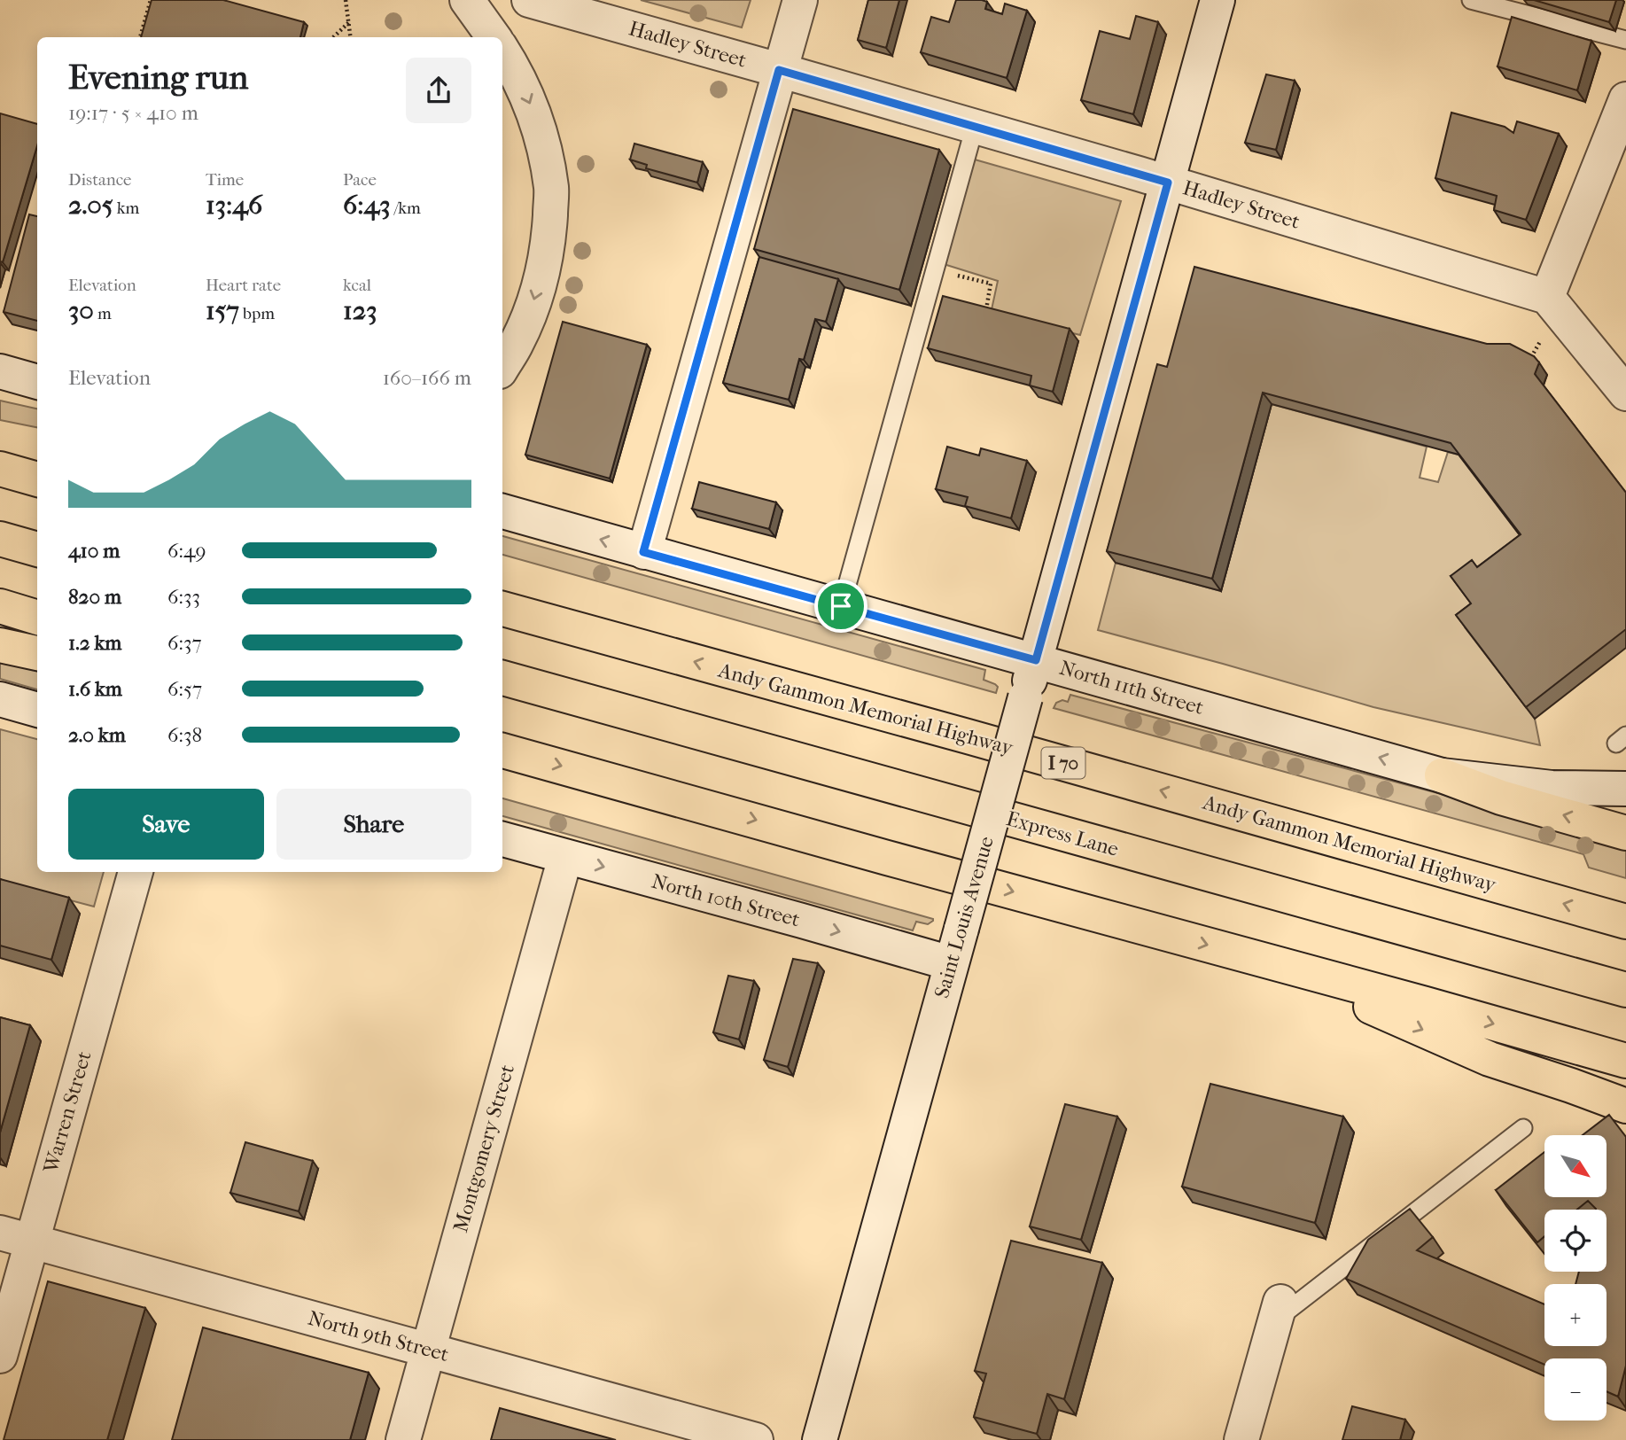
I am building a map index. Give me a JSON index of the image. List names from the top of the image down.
{
  "streets": {
    "highway": ["Andy Gammon Memorial Highway", "I 70", "Express Lane"],
    "street": [
      "Hadley Street",
      "North 11th Street",
      "North 10th Street",
      "Saint Louis Avenue",
      "Warren Street",
      "Montgomery Street",
      "North 9th Street"
    ]
  },
  "crossings": [
    ["Hadley Street", "Saint Louis Avenue"],
    ["North 11th Street", "Saint Louis Avenue"],
    ["North 10th Street", "Saint Louis Avenue"],
    ["North 10th Street", "Montgomery Street"],
    ["Warren Street", "North 9th Street"],
    ["Montgomery Street", "North 9th Street"]
  ],
  "one_way": ["North 11th Street", "North 10th Street"],
  "north": "bottom right",
  "page": {
    "heading": ["Evening run", "19:17 · 5 × 410 m"],
    "stats": [
      ["Distance", "2.05 km"],
      ["Time", "13:46"],
      ["Pace", "6:43 /km"],
      ["Elevation", "30 m"],
      ["Heart rate", "157 bpm"],
      ["kcal", "123"]
    ],
    "chart": ["Elevation", "160–166 m"],
    "list": [
      {
        "name": "410 m",
        "note": "6:49"
      },
      {
        "name": "820 m",
        "note": "6:33"
      },
      {
        "name": "1.2 km",
        "note": "6:37"
      },
      {
        "name": "1.6 km",
        "note": "6:57"
      },
      {
        "name": "2.0 km",
        "note": "6:38"
      }
    ],
    "buttons": ["Save", "Share"],
    "map_buttons": ["+", "−"]
  }
}
